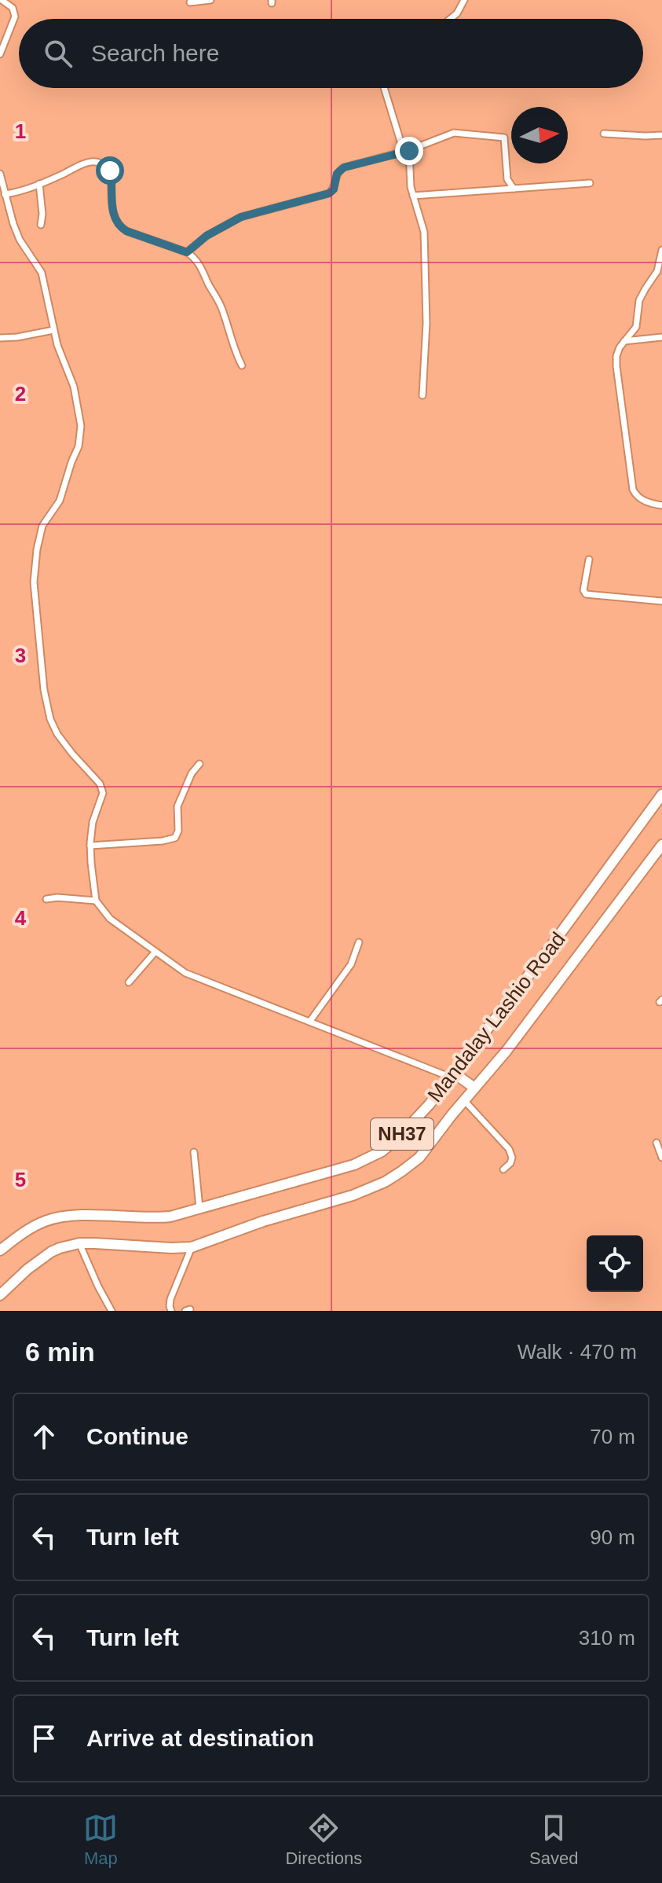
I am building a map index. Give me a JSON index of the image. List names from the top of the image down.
{
  "streets": {
    "highway": ["Mandalay Lashio Road", "NH37"]
  },
  "north": "right",
  "page": {
    "search": "Search here",
    "heading": ["6 min", "Walk · 470 m"],
    "list": [
      ["Continue", "70 m"],
      ["Turn left", "90 m"],
      ["Turn left", "310 m"],
      "Arrive at destination"
    ],
    "nav": ["Map", "Directions", "Saved"]
  },
  "grid": {
    "rows": [
      "1",
      "2",
      "3",
      "4",
      "5"
    ]
  }
}
